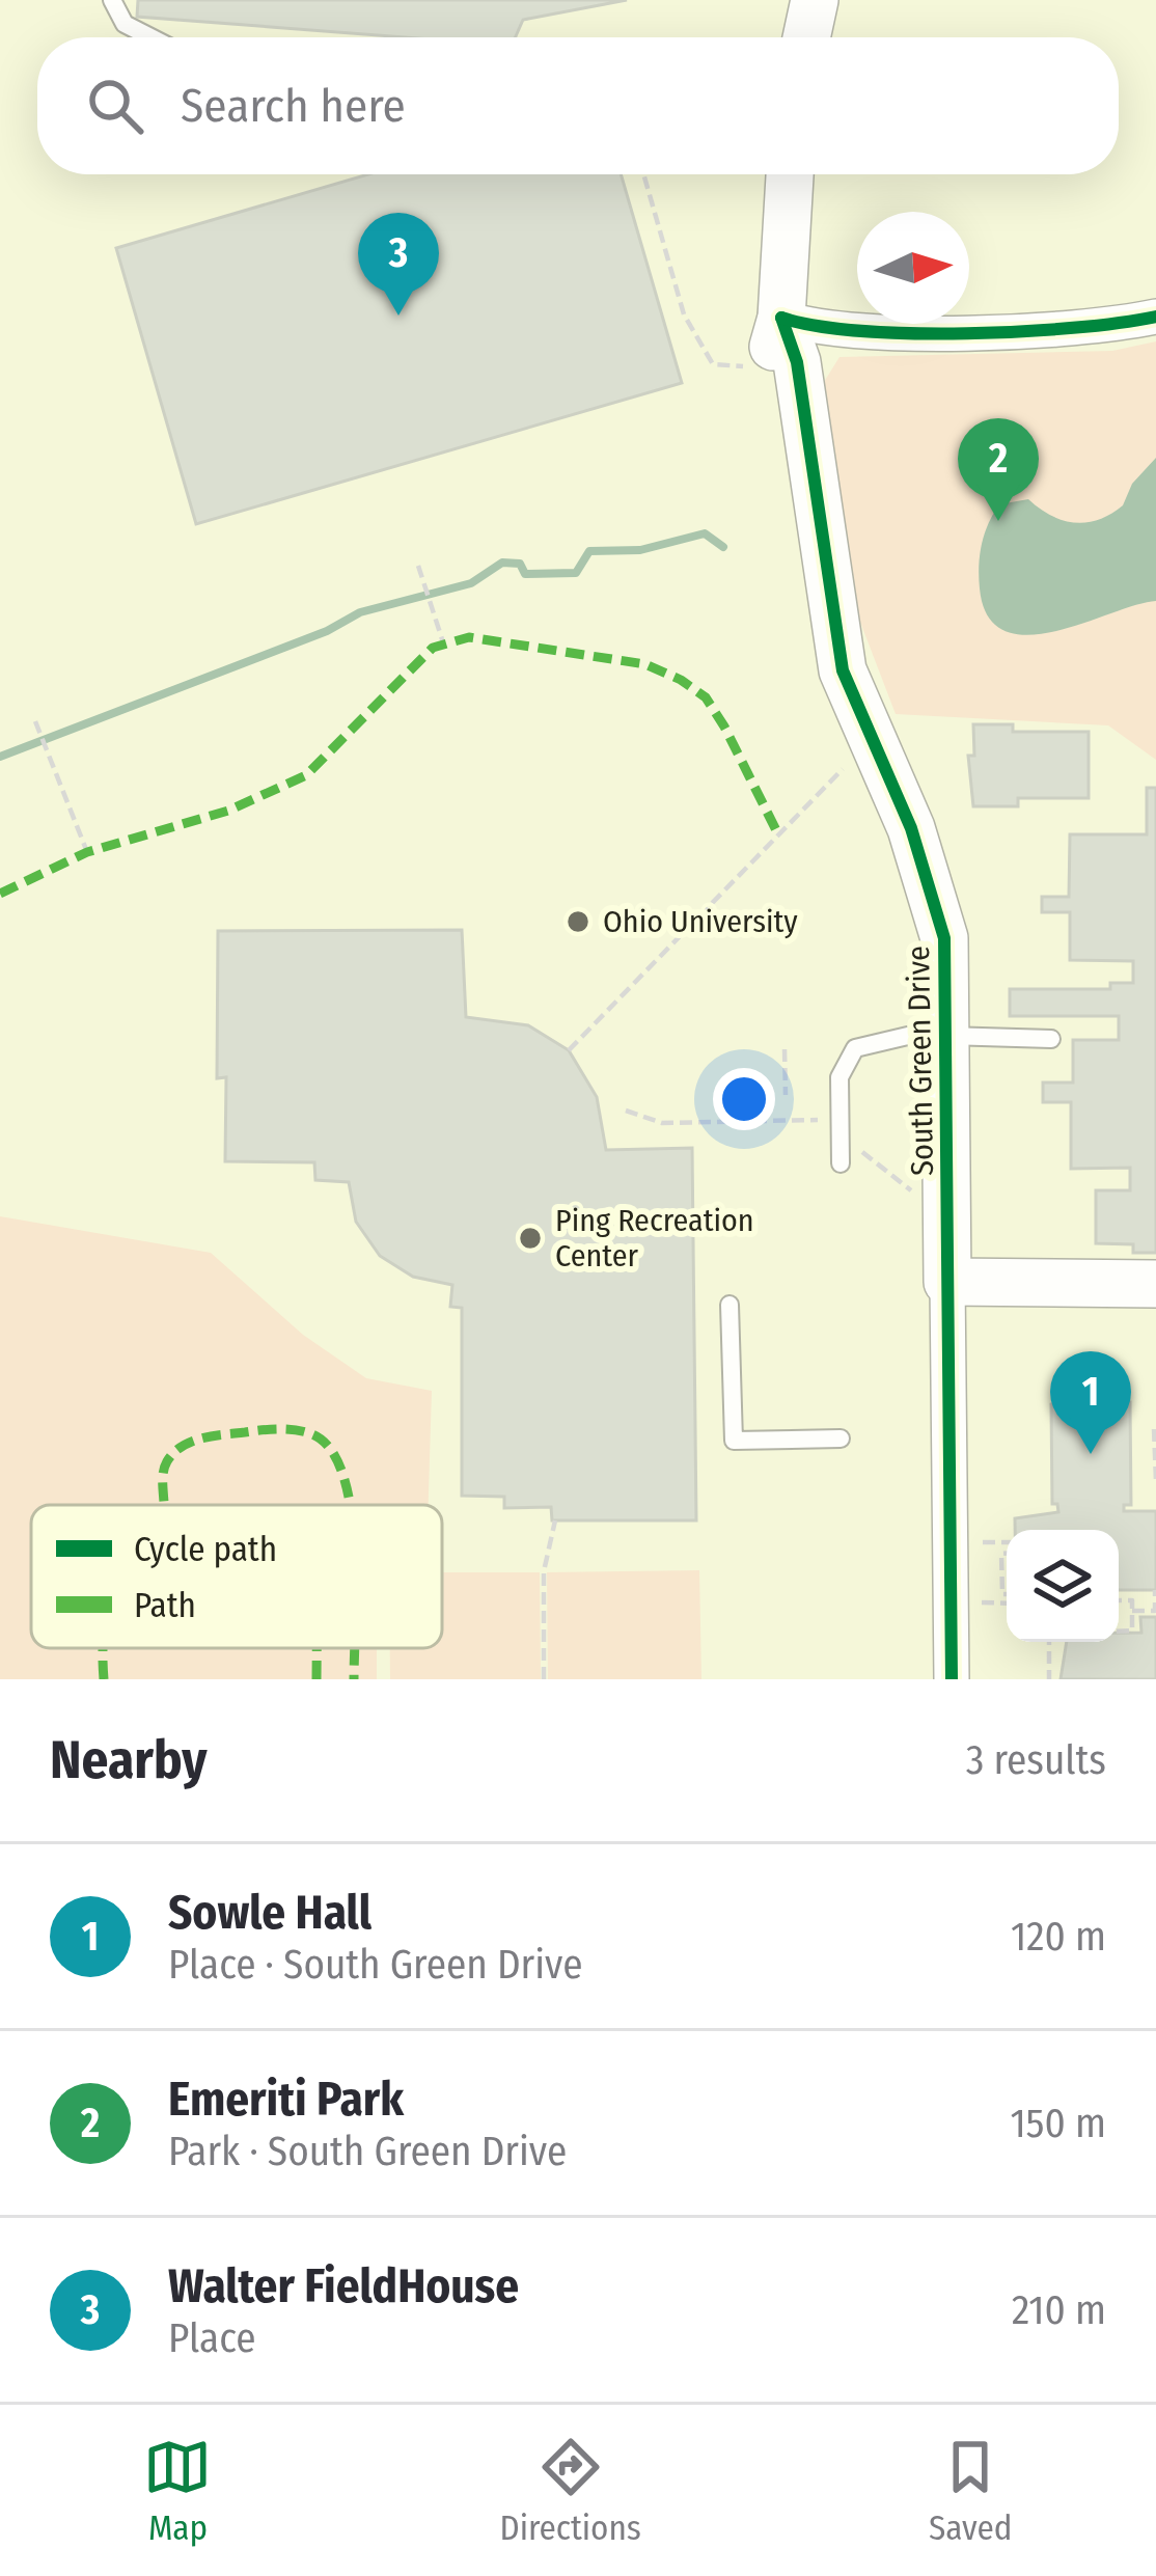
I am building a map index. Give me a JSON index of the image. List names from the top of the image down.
{
  "streets": {
    "street": ["South Green Drive"]
  },
  "places": ["Ohio University", "Ping Recreation Center"],
  "legend": ["Cycle path", "Path"],
  "north": "right",
  "page": {
    "search": "Search here",
    "pins": ["3", "2", "1"],
    "heading": ["Nearby", "3 results"],
    "list": [
      {
        "mark": "1",
        "name": "Sowle Hall",
        "note": "Place · South Green Drive",
        "value": "120 m"
      },
      {
        "mark": "2",
        "name": "Emeriti Park",
        "note": "Park · South Green Drive",
        "value": "150 m"
      },
      {
        "mark": "3",
        "name": "Walter FieldHouse",
        "note": "Place",
        "value": "210 m"
      }
    ],
    "nav": ["Map", "Directions", "Saved"]
  }
}
